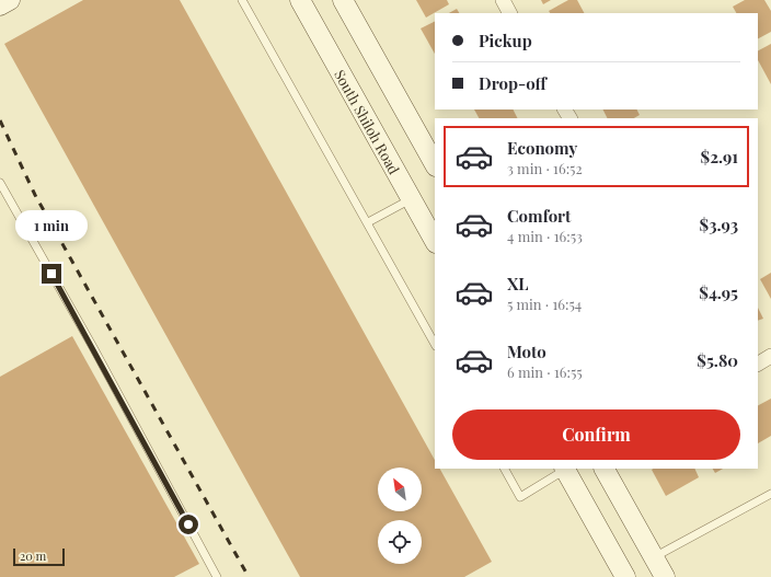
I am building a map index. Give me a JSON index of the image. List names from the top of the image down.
{
  "streets": {
    "main road": ["South Shiloh Road"]
  },
  "scale_bar": "20 m",
  "north": "top left",
  "page": {
    "banner": ["Pickup", "Drop-off"],
    "list": [
      {
        "name": "Economy",
        "note": "3 min · 16:52",
        "value": "$2.91"
      },
      {
        "name": "Comfort",
        "note": "4 min · 16:53",
        "value": "$3.93"
      },
      {
        "name": "XL",
        "note": "5 min · 16:54",
        "value": "$4.95"
      },
      {
        "name": "Moto",
        "note": "6 min · 16:55",
        "value": "$5.80"
      }
    ],
    "bubble": "1 min",
    "buttons": "Confirm",
    "scale": "20 m"
  }
}
